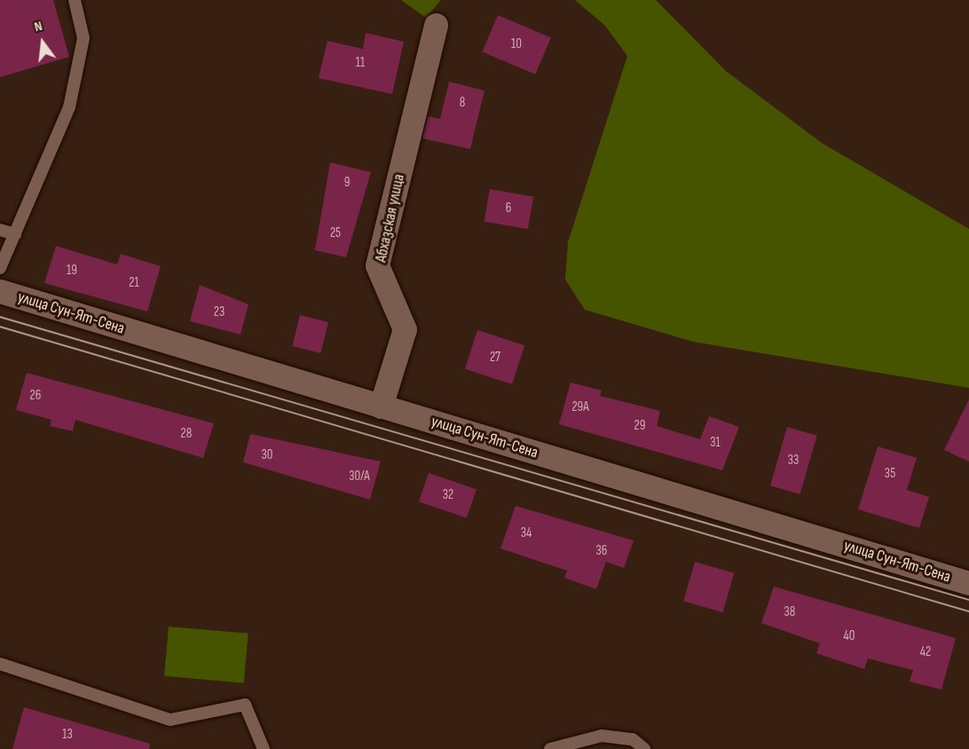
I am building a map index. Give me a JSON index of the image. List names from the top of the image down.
{
  "streets": {
    "street": ["Абхазская улица", "улица Сун-Ят-Сена"]
  },
  "crossings": [
    ["Абхазская улица", "улица Сун-Ят-Сена"]
  ],
  "house_numbers": [
    "10",
    "11",
    "8",
    "9",
    "6",
    "25",
    "19",
    "21",
    "23",
    "27",
    "26",
    "29А",
    "29",
    "28",
    "31",
    "30",
    "33",
    "35",
    "30/А",
    "32",
    "34",
    "36",
    "38",
    "40",
    "42",
    "13"
  ],
  "north": "top"
}
